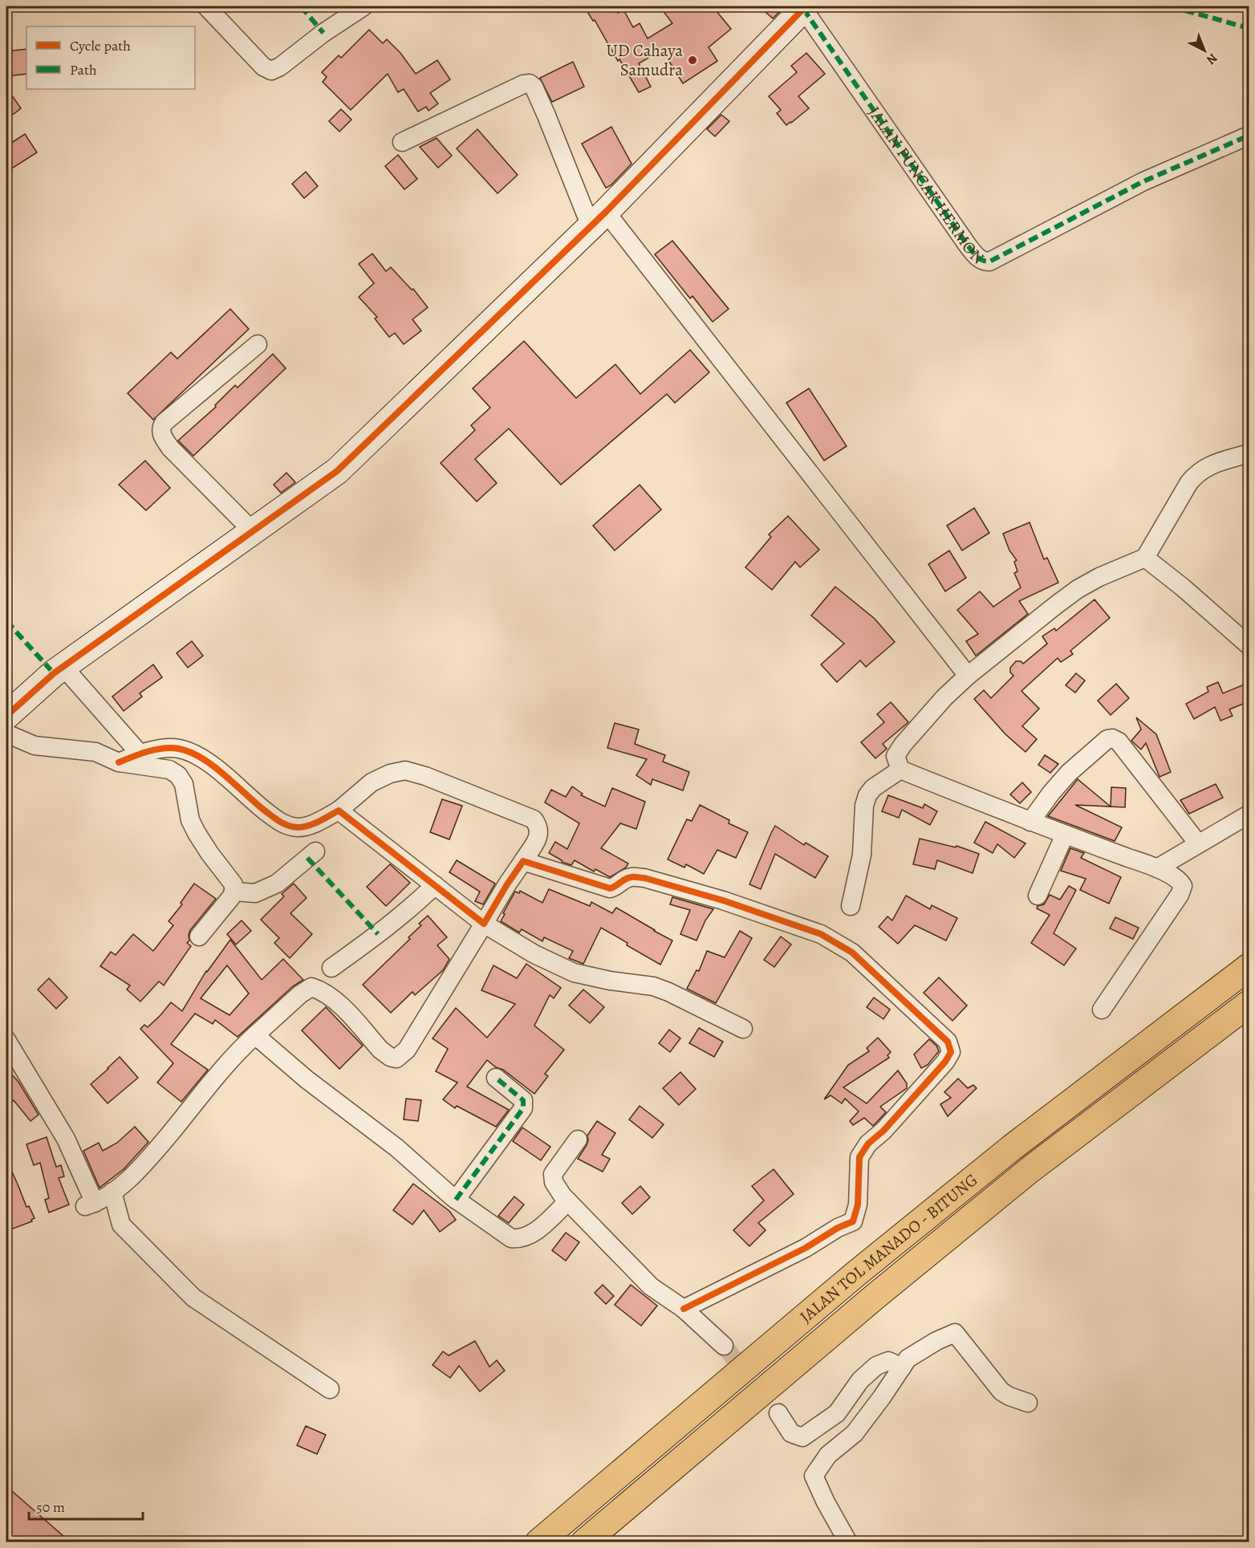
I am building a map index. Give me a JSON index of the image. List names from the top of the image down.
{
  "streets": {
    "highway": ["JALAN TOL MANADO - BITUNG"],
    "street": ["JALAN PUNCAK HERMON"]
  },
  "places": ["UD Cahaya Samudra"],
  "legend": ["Cycle path", "Path"],
  "scale_bar": "50 m",
  "north": "bottom right"
}
